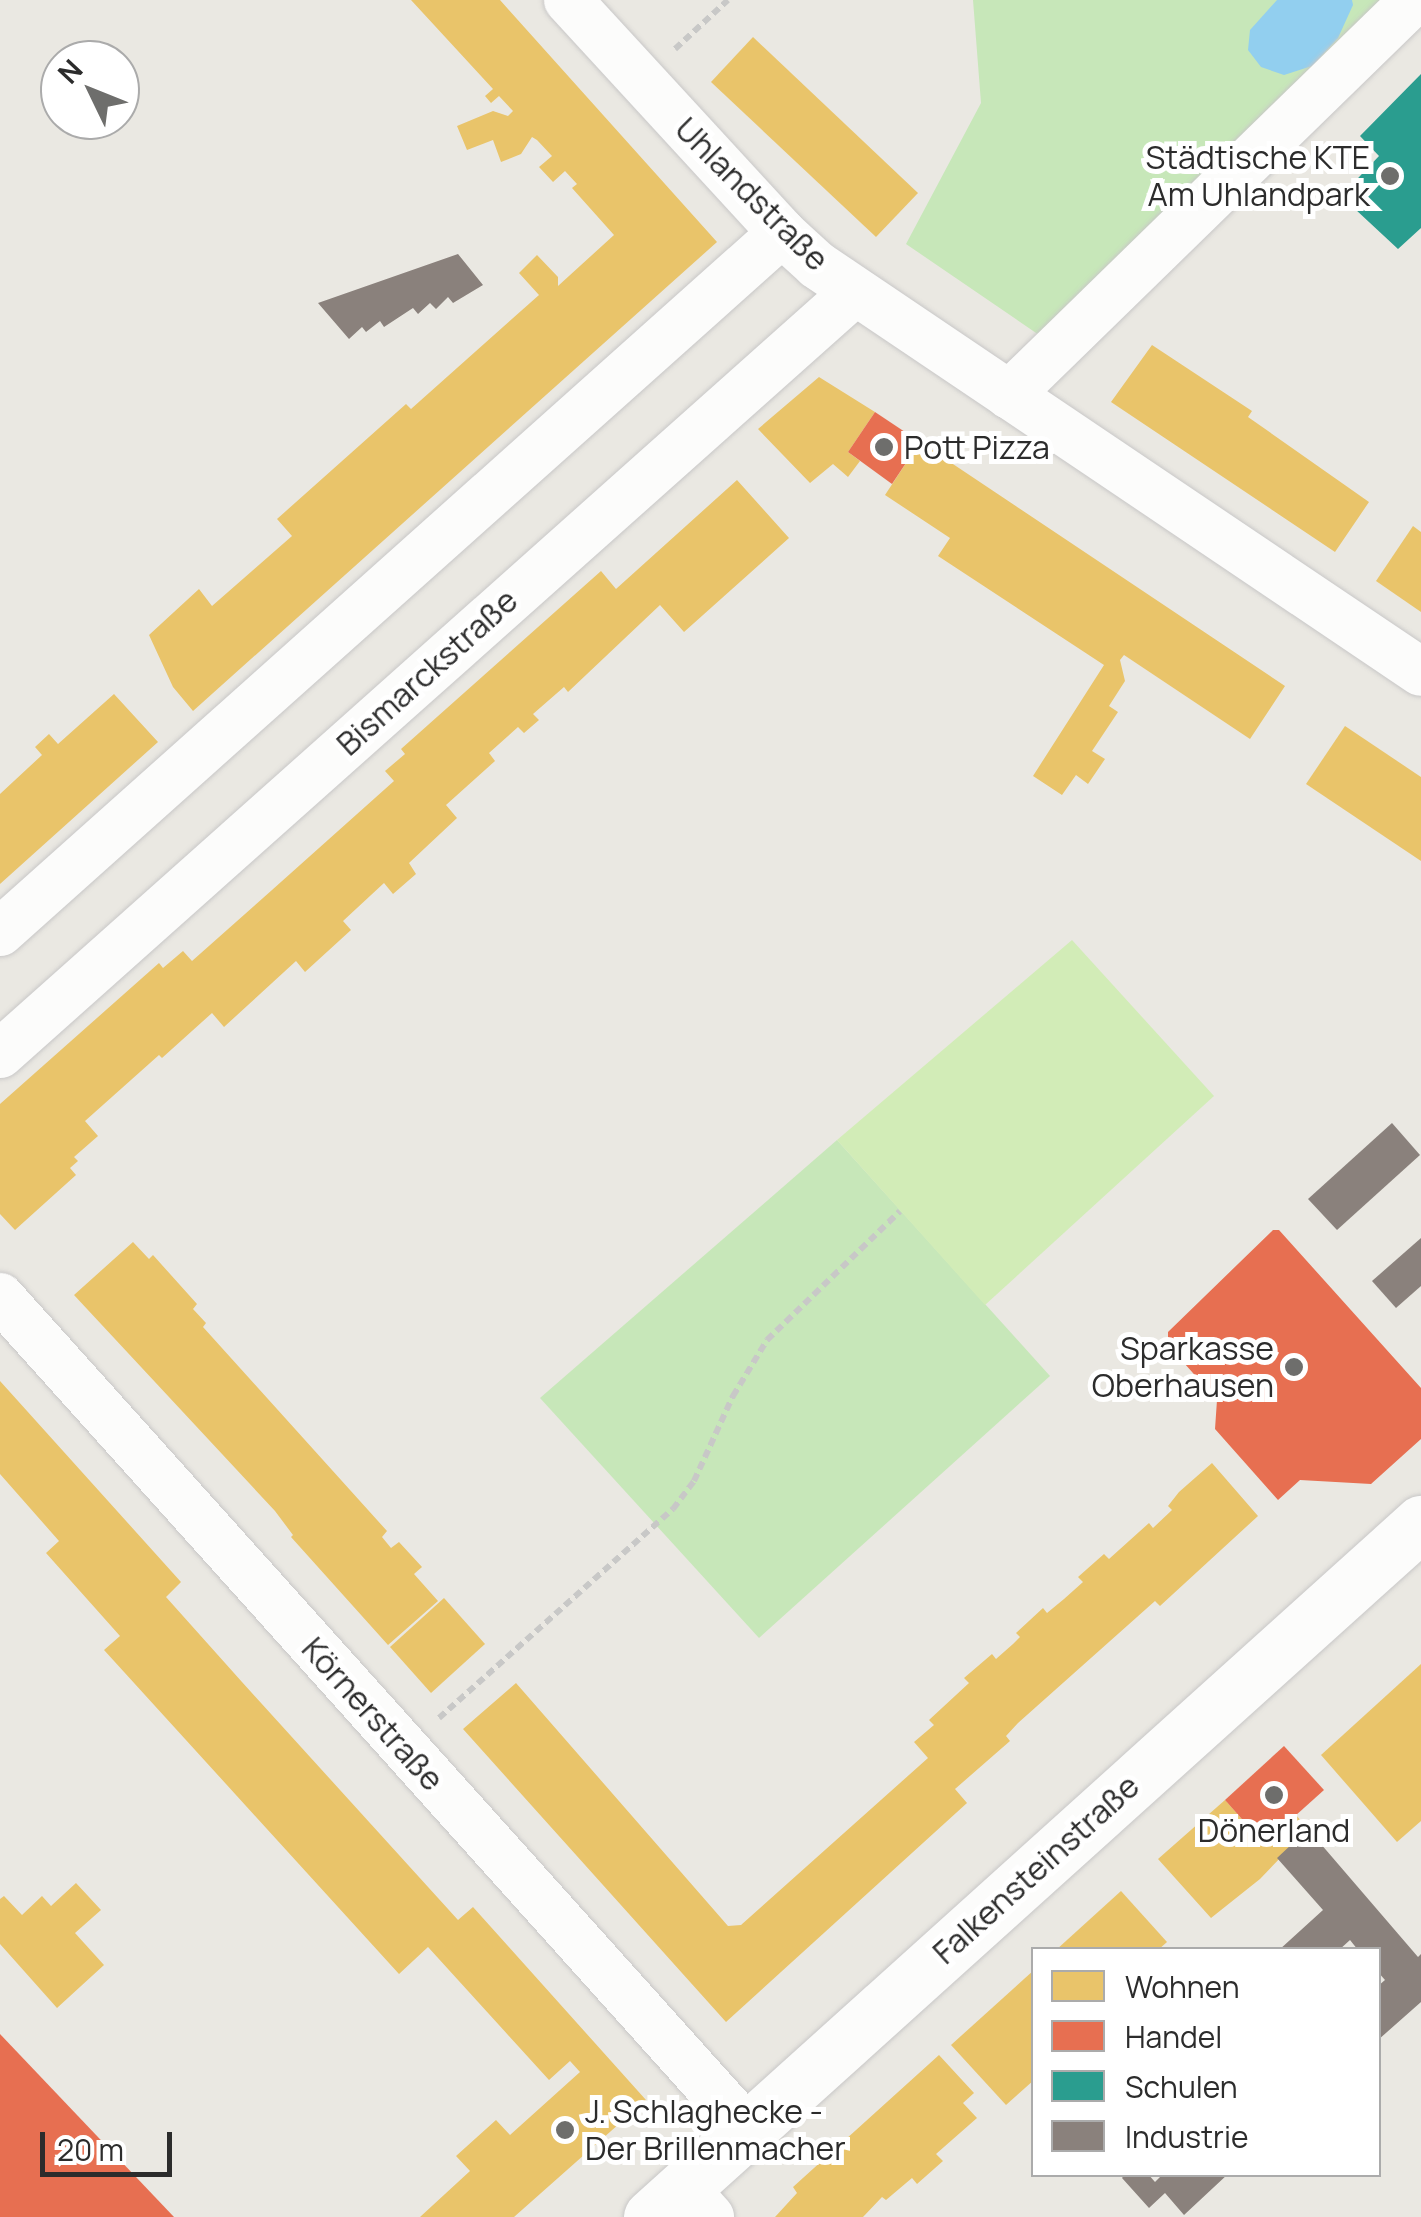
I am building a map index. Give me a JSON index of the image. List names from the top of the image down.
{
  "streets": {
    "street": [
      "Uhlandstraße",
      "Bismarckstraße",
      "Körnerstraße",
      "Falkensteinstraße"
    ]
  },
  "crossings": [
    ["Uhlandstraße", "Bismarckstraße"],
    ["Körnerstraße", "Falkensteinstraße"]
  ],
  "places": [
    "Städtische KTE Am Uhlandpark",
    "Pott Pizza",
    "Sparkasse Oberhausen",
    "Dönerland",
    "J. Schlaghecke - Der Brillenmacher"
  ],
  "legend": [
    "Wohnen",
    "Handel",
    "Schulen",
    "Industrie"
  ],
  "scale_bar": "20 m",
  "north": "top left"
}
